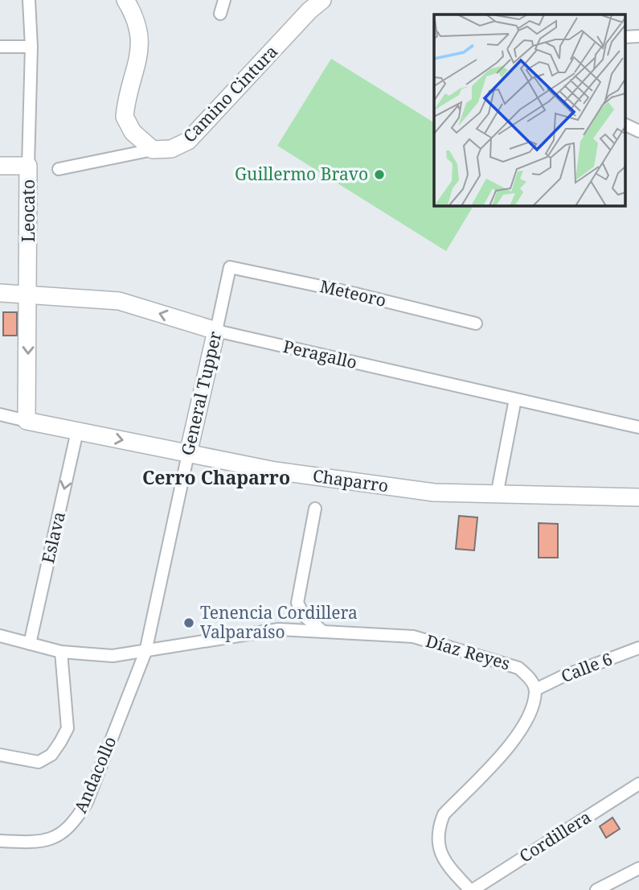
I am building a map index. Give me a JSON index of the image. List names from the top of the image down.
{
  "streets": {
    "street": [
      "Camino Cintura",
      "Leocato",
      "Meteoro",
      "Peragallo",
      "General Tupper",
      "Chaparro",
      "Eslava",
      "Díaz Reyes",
      "Calle 6",
      "Andacollo",
      "Cordillera"
    ]
  },
  "crossings": [
    ["Leocato", "Peragallo"],
    ["Leocato", "Chaparro"],
    ["Meteoro", "General Tupper"],
    ["Peragallo", "General Tupper"],
    ["General Tupper", "Chaparro"],
    ["General Tupper", "Díaz Reyes"],
    ["General Tupper", "Andacollo"],
    ["Chaparro", "Eslava"],
    ["Eslava", "Díaz Reyes"],
    ["Díaz Reyes", "Calle 6"],
    ["Díaz Reyes", "Andacollo"]
  ],
  "one_way": ["Eslava"],
  "districts": ["Cerro Chaparro"],
  "places": ["Guillermo Bravo", "Tenencia Cordillera Valparaíso"]
}
